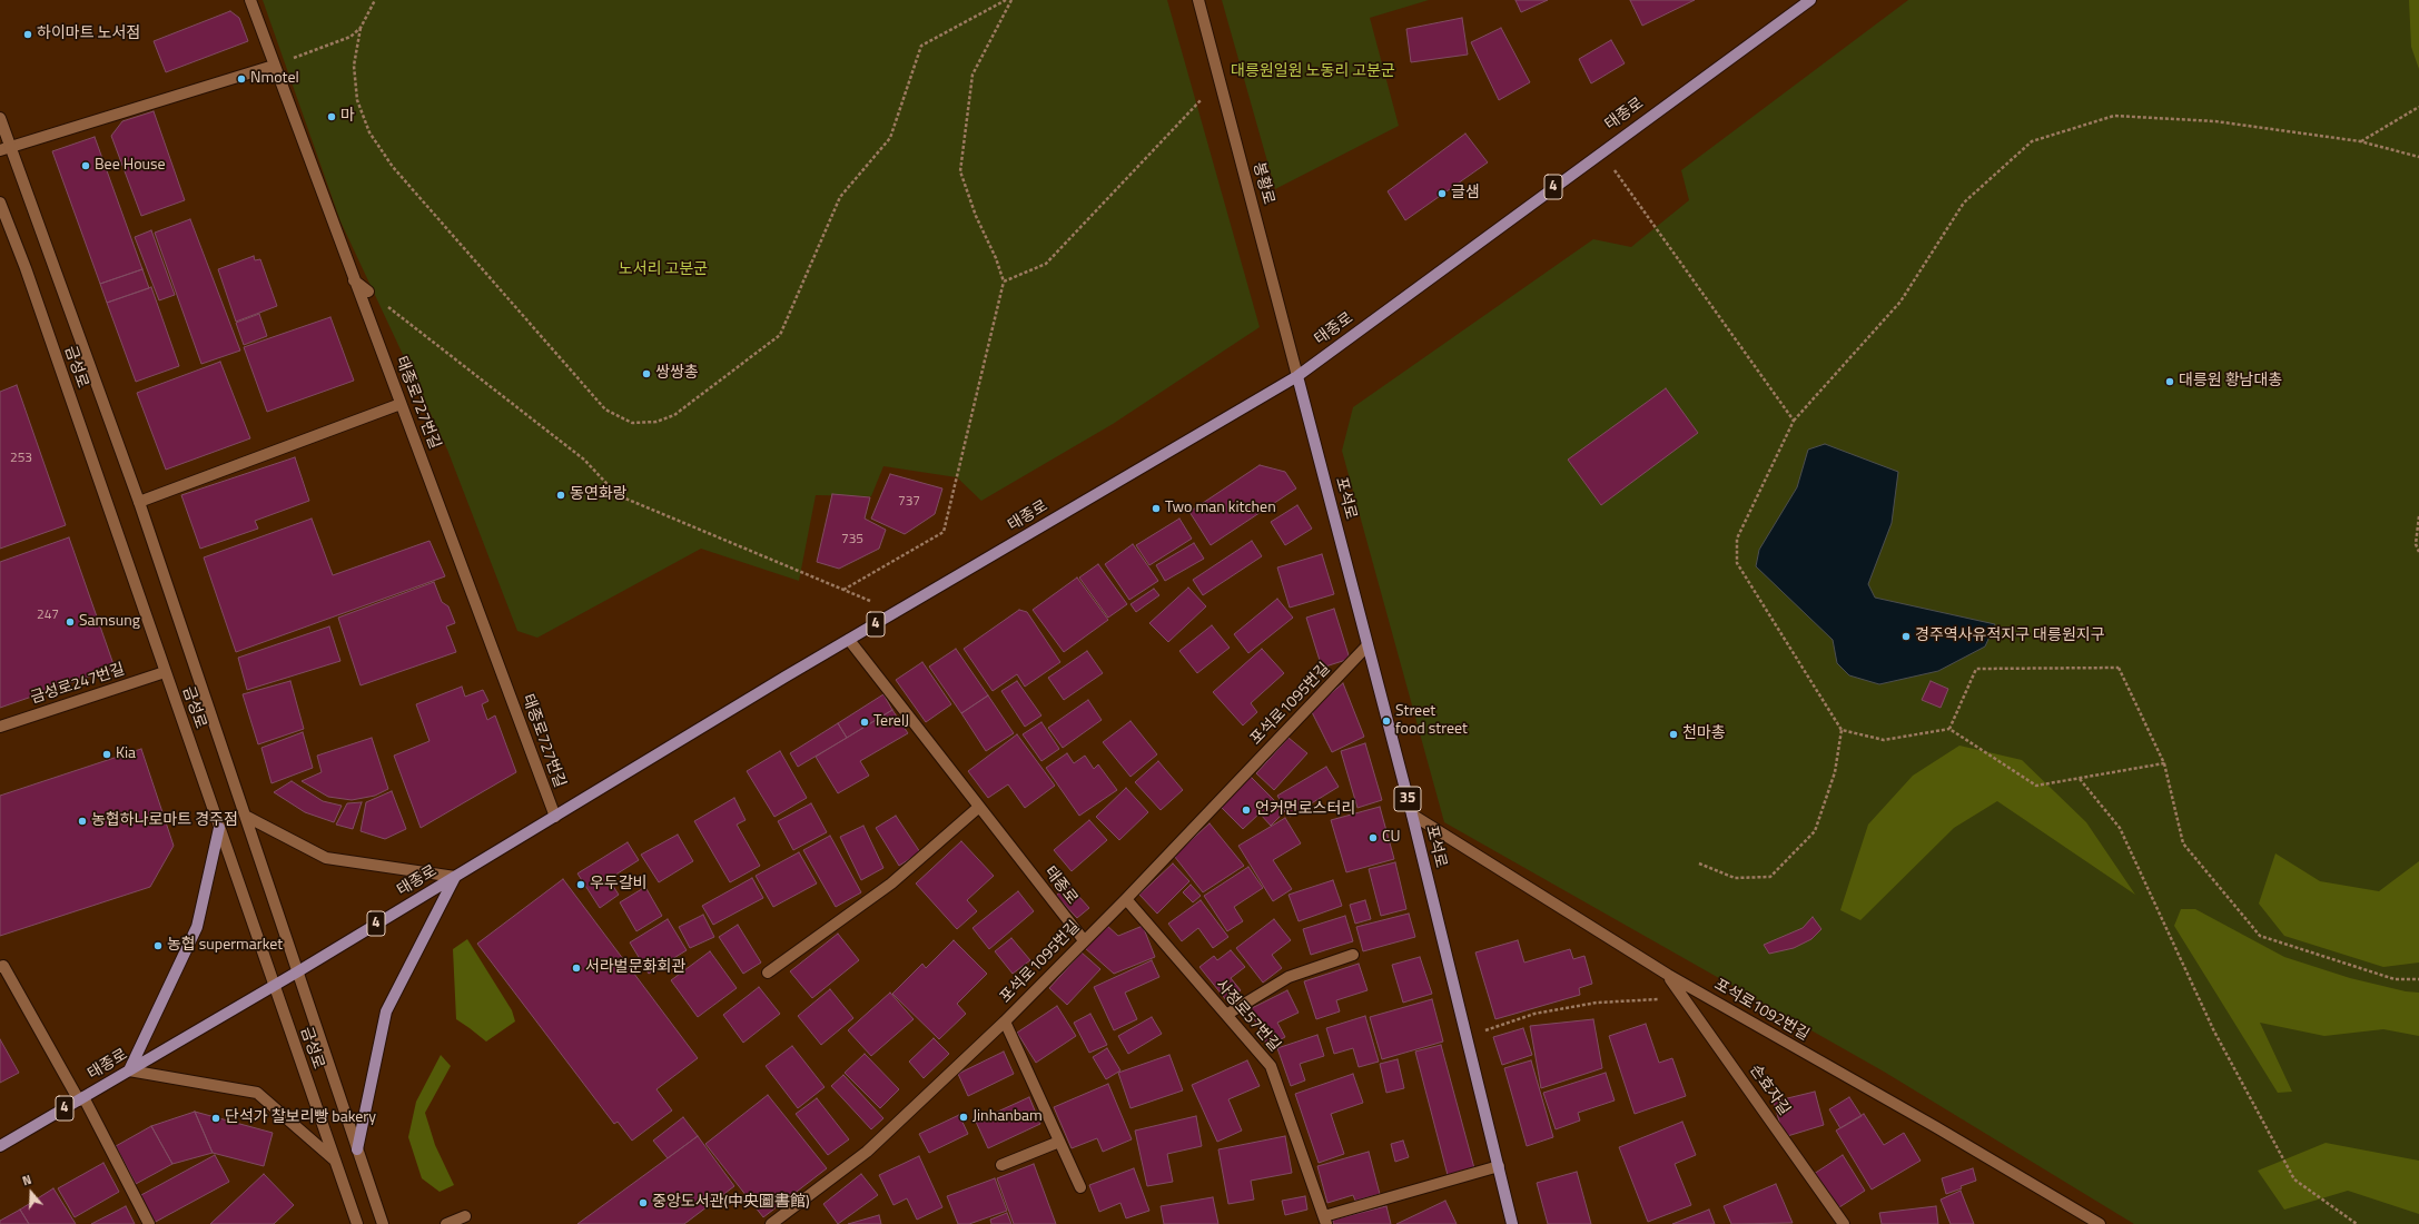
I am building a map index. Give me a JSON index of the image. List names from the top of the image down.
{
  "streets": {
    "main road": [
      "태종로",
      "4",
      "포석로",
      "35"
    ],
    "street": [
      "봉황로",
      "금성로",
      "태종로727번길",
      "금성로247번길",
      "포석로1095번길",
      "포석로1092번길",
      "사정로57번길",
      "손효자길"
    ]
  },
  "crossings": [
    ["태종로", "봉황로"],
    ["태종로", "금성로"],
    ["태종로", "태종로727번길"],
    ["태종로", "포석로"],
    ["태종로", "포석로1095번길"],
    ["봉황로", "포석로"],
    ["금성로", "금성로247번길"],
    ["포석로", "포석로1095번길"],
    ["포석로", "포석로1092번길"],
    ["포석로1095번길", "사정로57번길"],
    ["포석로1092번길", "손효자길"]
  ],
  "parks": ["대릉원일원 노동리 고분군", "노서리 고분군"],
  "places": [
    "하이마트 노서점",
    "Nmotel",
    "마",
    "Bee House",
    "글샘",
    "쌍쌍총",
    "대릉원 황남대총",
    "동연화랑",
    "Two man kitchen",
    "Samsung",
    "경주역사유적지구 대릉원지구",
    "Street food street",
    "TerelJ",
    "천마총",
    "Kia",
    "언커먼로스터리",
    "농협하나로마트 경주점",
    "CU",
    "우두갈비",
    "농협 supermarket",
    "서라벌문화회관",
    "Jinhanbam",
    "단석가 찰보리빵 bakery",
    "중앙도서관(中央圖書館)"
  ],
  "house_numbers": [
    "253",
    "737",
    "735",
    "247"
  ],
  "north": "top"
}
